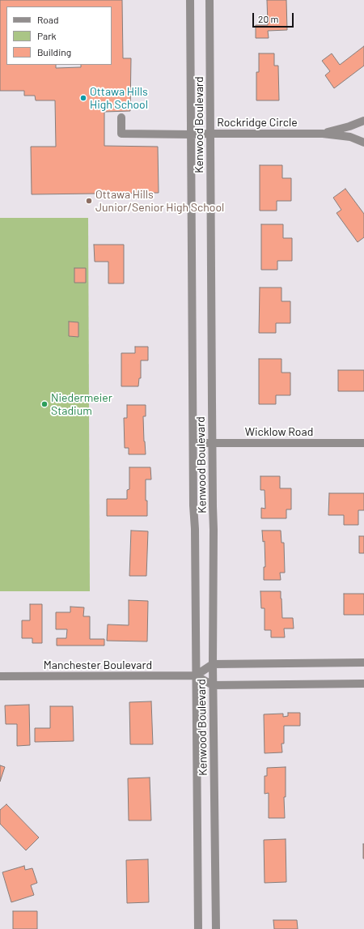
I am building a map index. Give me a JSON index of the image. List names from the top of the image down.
{
  "streets": {
    "street": [
      "Rockridge Circle",
      "Kenwood Boulevard",
      "Wicklow Road",
      "Manchester Boulevard"
    ]
  },
  "crossings": [
    ["Rockridge Circle", "Kenwood Boulevard"],
    ["Kenwood Boulevard", "Wicklow Road"],
    ["Kenwood Boulevard", "Manchester Boulevard"]
  ],
  "places": ["Ottawa Hills High School", "Ottawa Hills Junior/Senior High School", "Niedermeier Stadium"],
  "legend": ["Road", "Park", "Building"],
  "scale_bar": "20 m"
}
